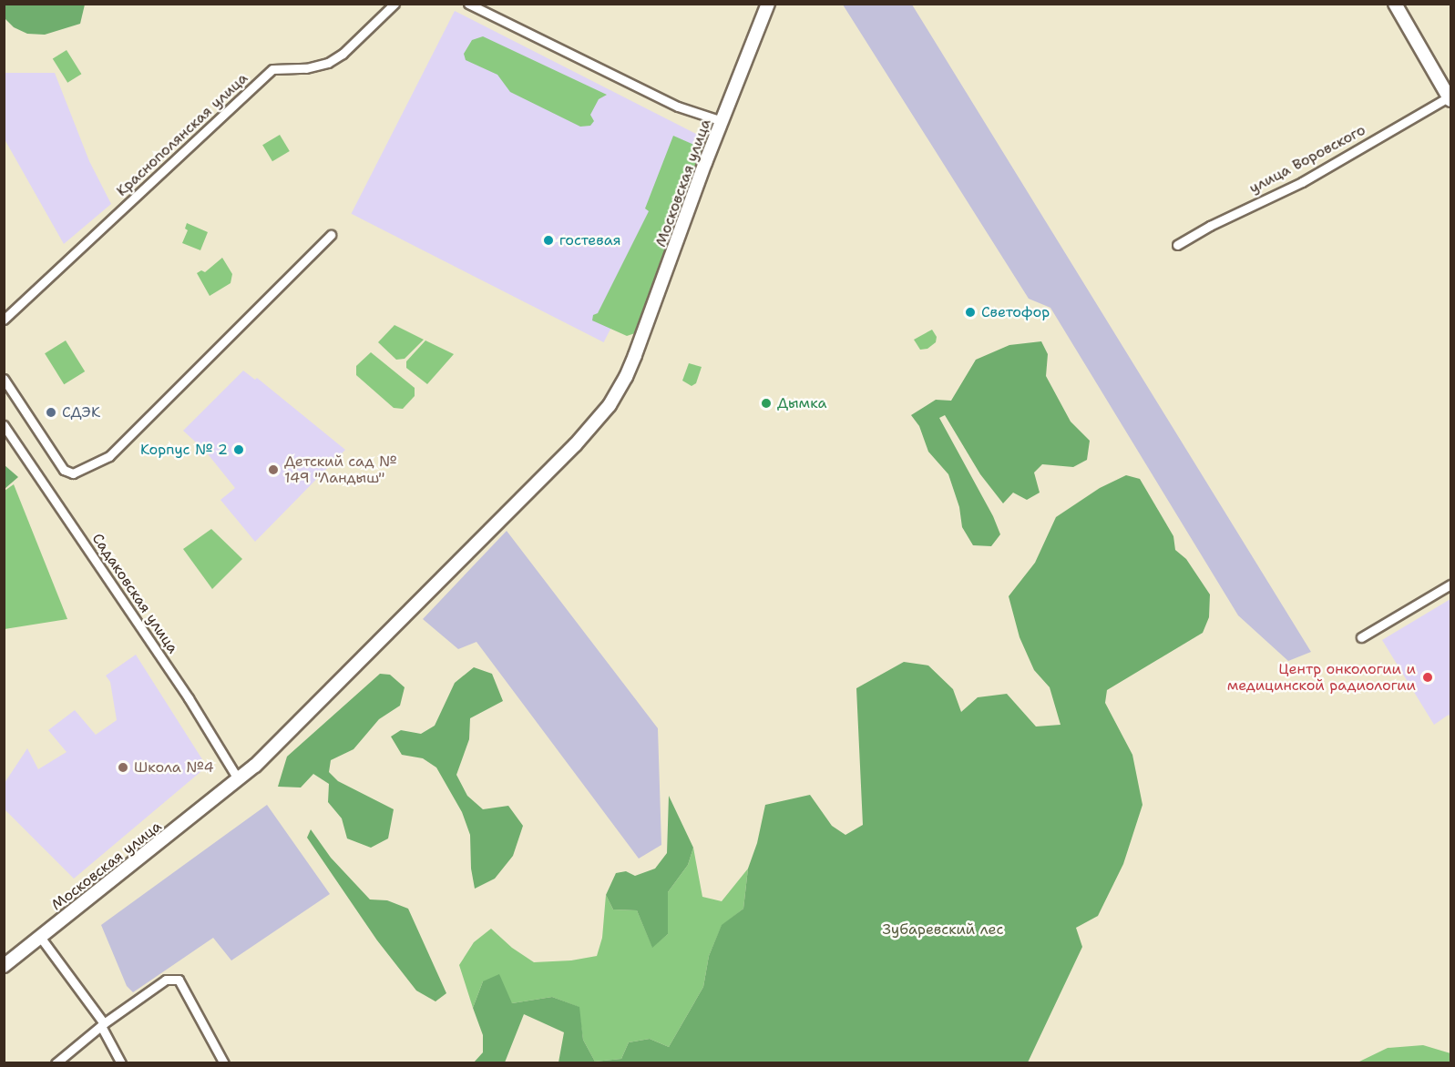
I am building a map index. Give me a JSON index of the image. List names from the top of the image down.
{
  "streets": {
    "main road": ["Московская улица"],
    "street": ["Краснополянская улица", "улица Воровского", "Садаковская улица"]
  },
  "crossings": [
    ["Московская улица", "Садаковская улица"]
  ],
  "parks": ["Зубаревский лес"],
  "places": [
    "гостевая",
    "Светофор",
    "Дымка",
    "СДЭК",
    "Корпус № 2",
    "Детский сад № 149 \"Ландыш\"",
    "Центр онкологии и медицинской радиологии",
    "Школа №4"
  ]
}
